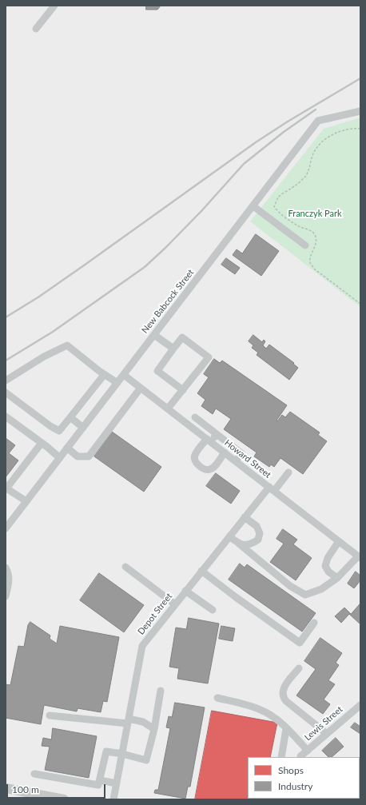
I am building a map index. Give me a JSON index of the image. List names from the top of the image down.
{
  "streets": {
    "street": [
      "New Babcock Street",
      "Howard Street",
      "Depot Street",
      "Lewis Street"
    ]
  },
  "crossings": [
    ["New Babcock Street", "Howard Street"],
    ["Howard Street", "Depot Street"]
  ],
  "parks": ["Franczyk Park"],
  "legend": ["Shops", "Industry"],
  "scale_bar": "100 m"
}
